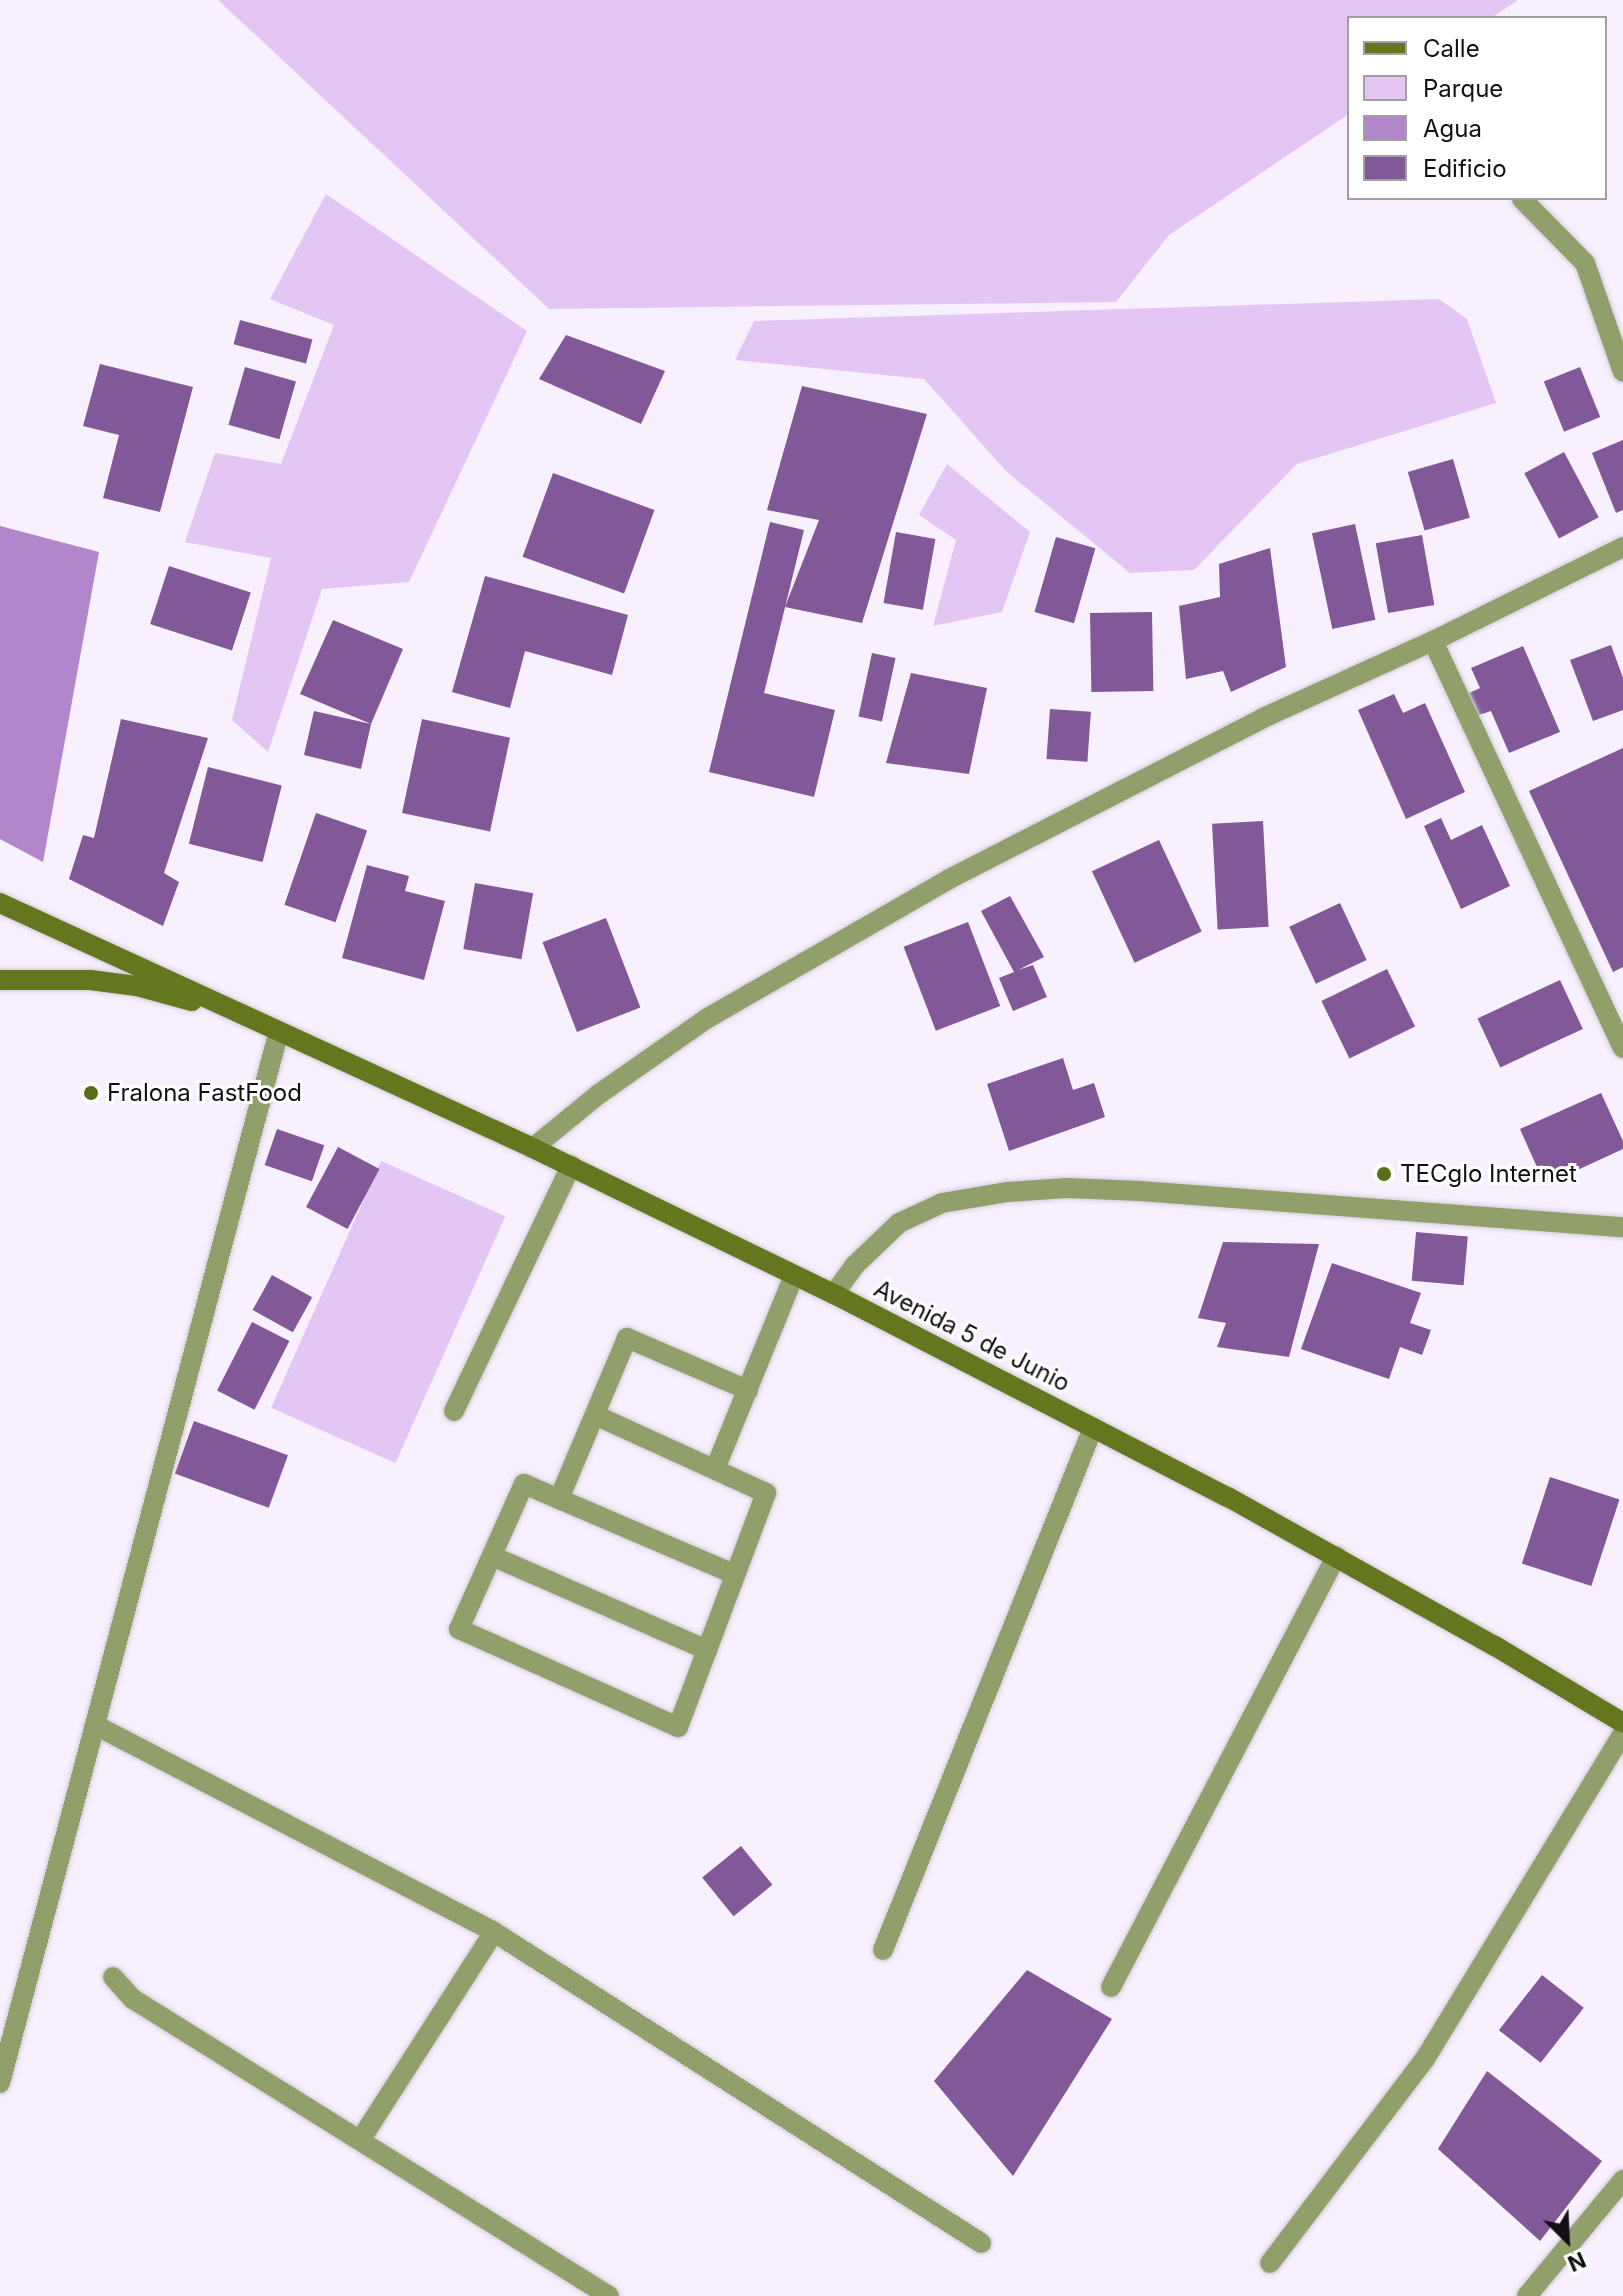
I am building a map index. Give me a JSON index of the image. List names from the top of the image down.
{
  "streets": {
    "main road": ["Avenida 5 de Junio"]
  },
  "places": ["Fralona FastFood", "TECglo Internet"],
  "legend": [
    "Calle",
    "Parque",
    "Agua",
    "Edificio"
  ],
  "north": "bottom right"
}
